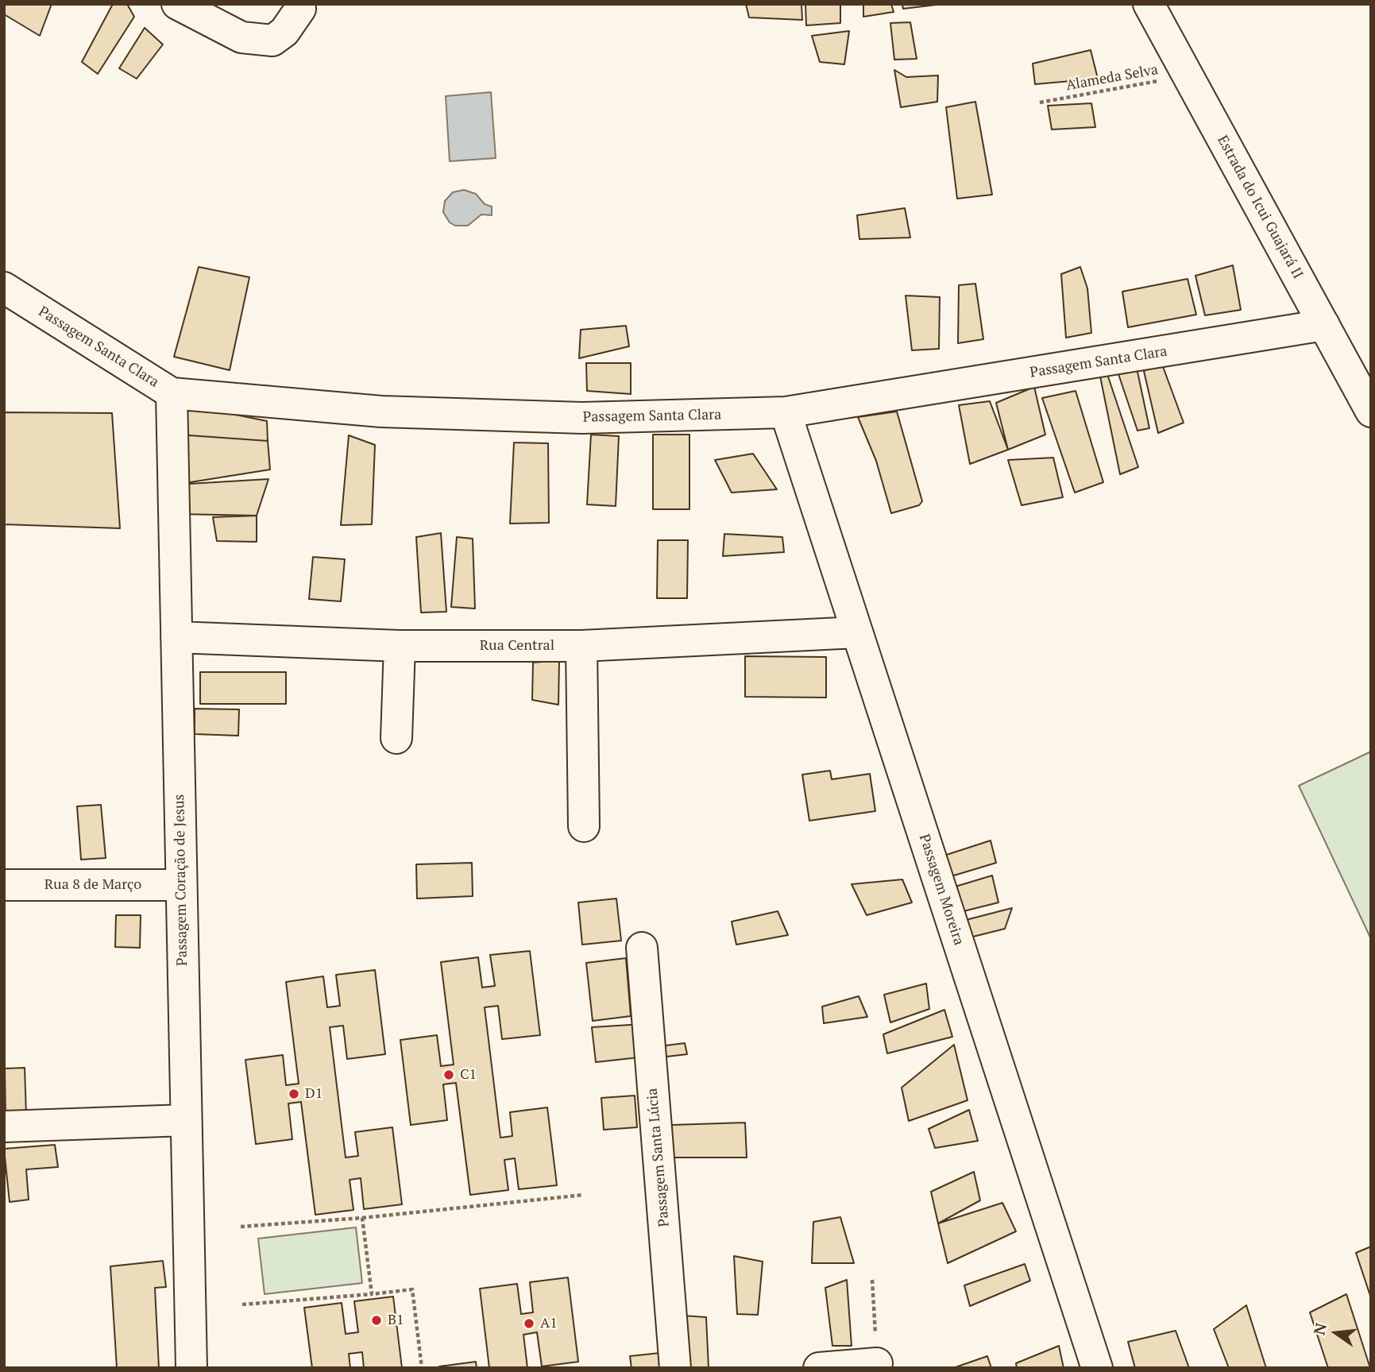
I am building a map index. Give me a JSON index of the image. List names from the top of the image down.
{
  "streets": {
    "street": [
      "Estrada do Icui Guajará II",
      "Passagem Santa Clara",
      "Rua Central",
      "Passagem Coração de Jesus",
      "Rua 8 de Março",
      "Passagem Moreira",
      "Passagem Santa Lúcia"
    ],
    "path": ["Alameda Selva"]
  },
  "crossings": [
    ["Alameda Selva", "Estrada do Icui Guajará II"],
    ["Estrada do Icui Guajará II", "Passagem Santa Clara"],
    ["Passagem Santa Clara", "Passagem Coração de Jesus"],
    ["Passagem Santa Clara", "Passagem Moreira"],
    ["Rua Central", "Passagem Coração de Jesus"],
    ["Rua Central", "Passagem Moreira"],
    ["Passagem Coração de Jesus", "Rua 8 de Março"]
  ],
  "places": [
    "C1",
    "D1",
    "B1",
    "A1"
  ],
  "north": "left"
}
